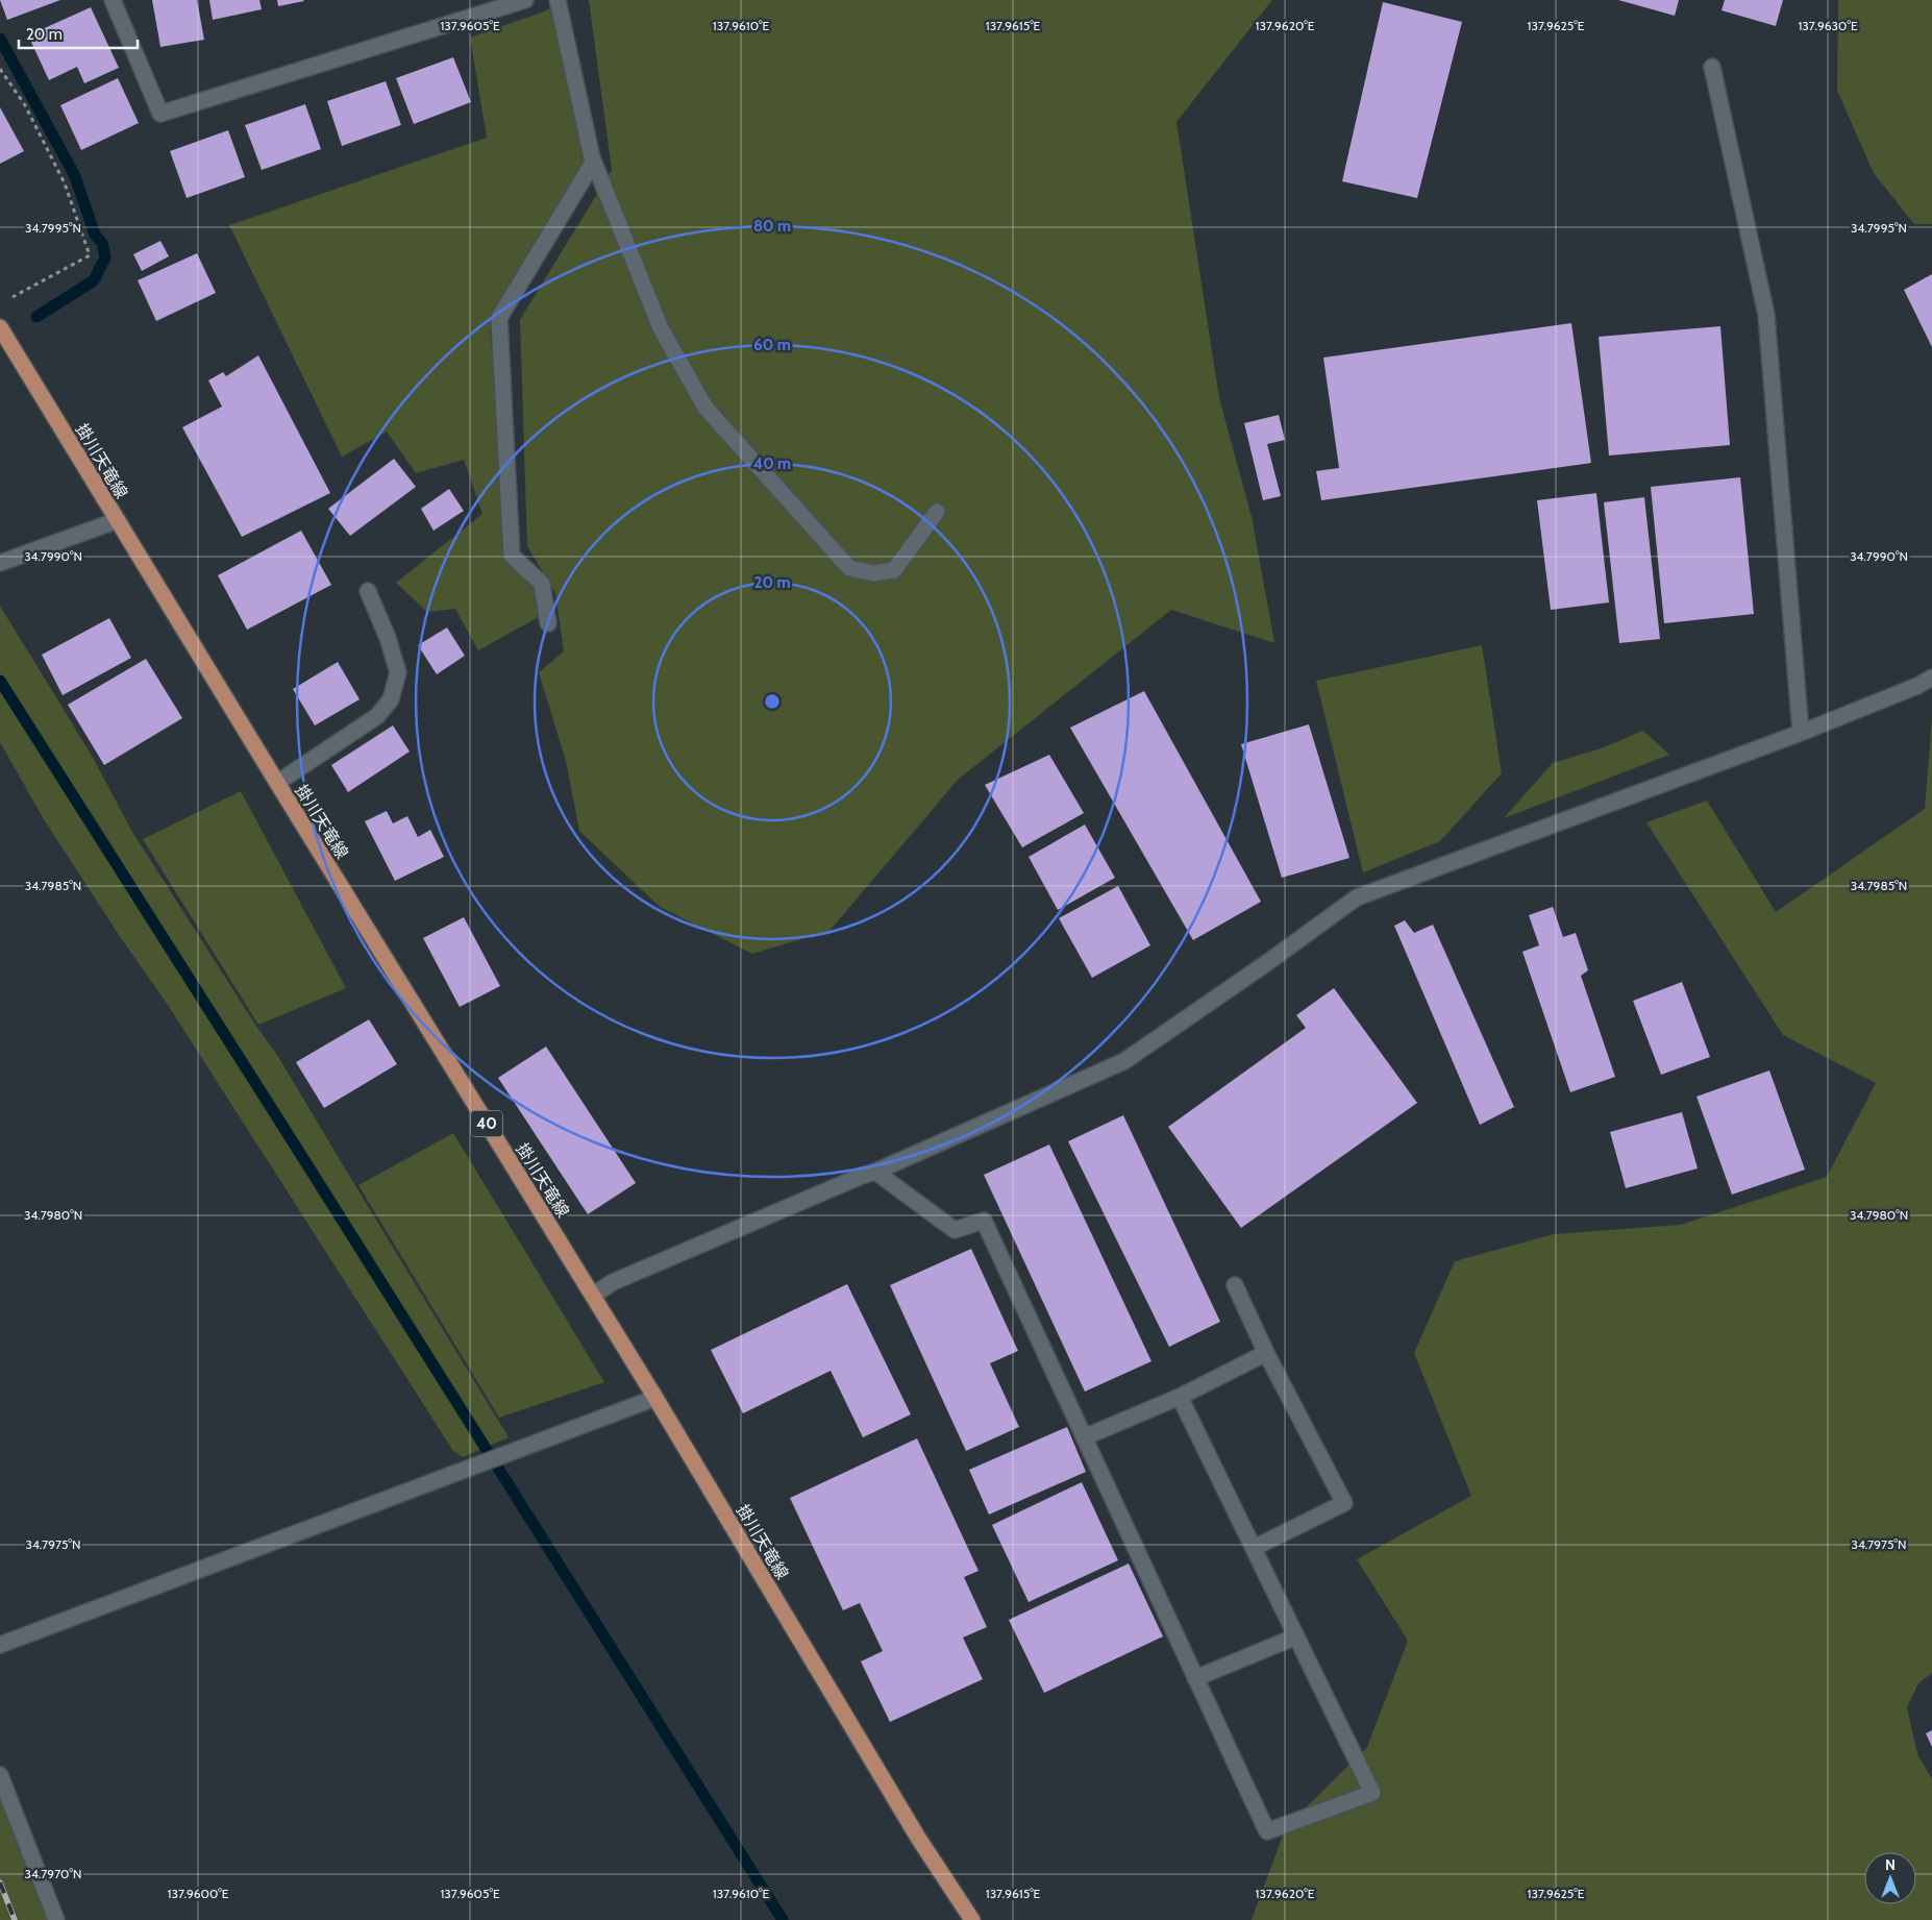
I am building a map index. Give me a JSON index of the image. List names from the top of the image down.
{
  "streets": {
    "main road": ["掛川天竜線", "40"]
  },
  "scale_bar": "20 m",
  "north": "top",
  "coordinates": [
    "137.9605°E",
    "137.9610°E",
    "137.9615°E",
    "137.9620°E",
    "137.9625°E",
    "137.9630°E",
    "34.7995°N",
    "34.7990°N",
    "34.7985°N",
    "34.7980°N",
    "34.7975°N",
    "34.7970°N",
    "137.9600°E"
  ],
  "rings": [
    "80 m",
    "60 m",
    "40 m",
    "20 m"
  ]
}
